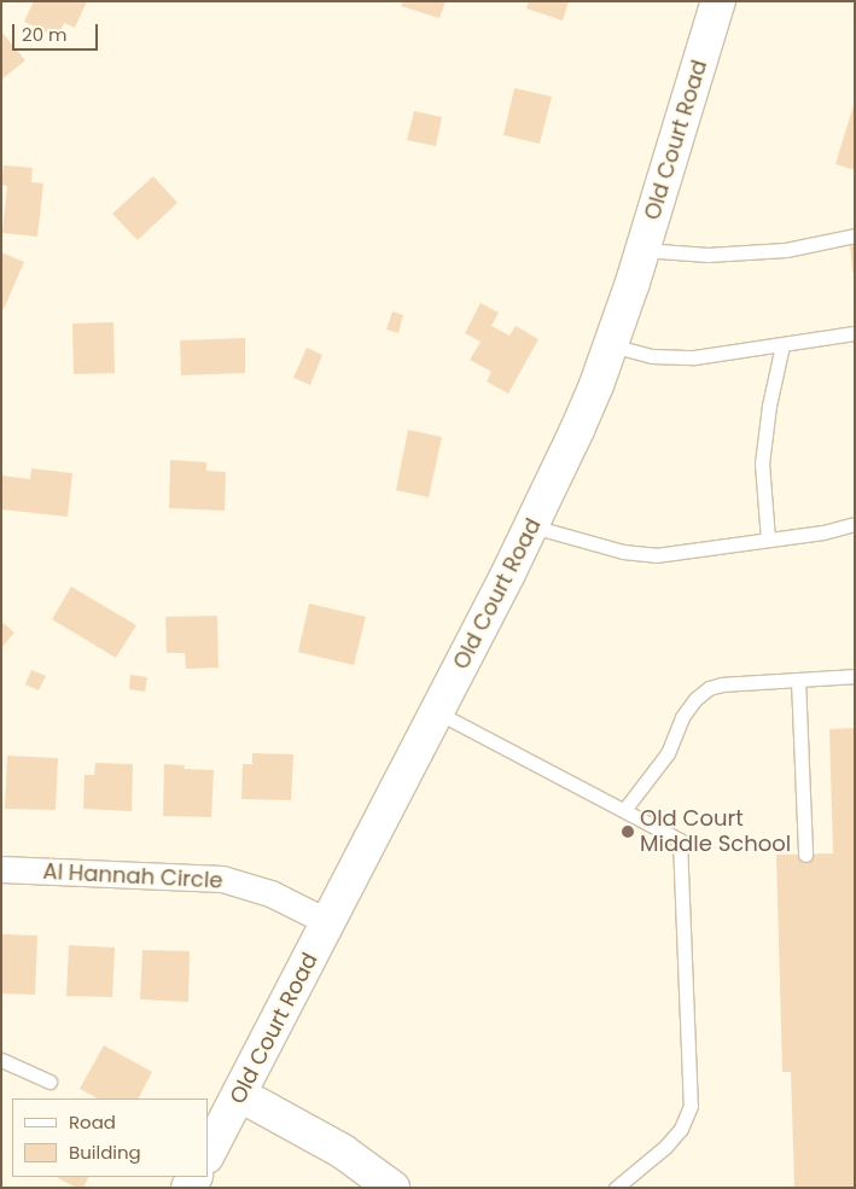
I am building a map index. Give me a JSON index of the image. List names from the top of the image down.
{
  "streets": {
    "main road": ["Old Court Road"],
    "street": ["Al Hannah Circle"]
  },
  "crossings": [
    ["Old Court Road", "Al Hannah Circle"]
  ],
  "places": ["Old Court Middle School"],
  "legend": ["Road", "Building"],
  "scale_bar": "20 m"
}
